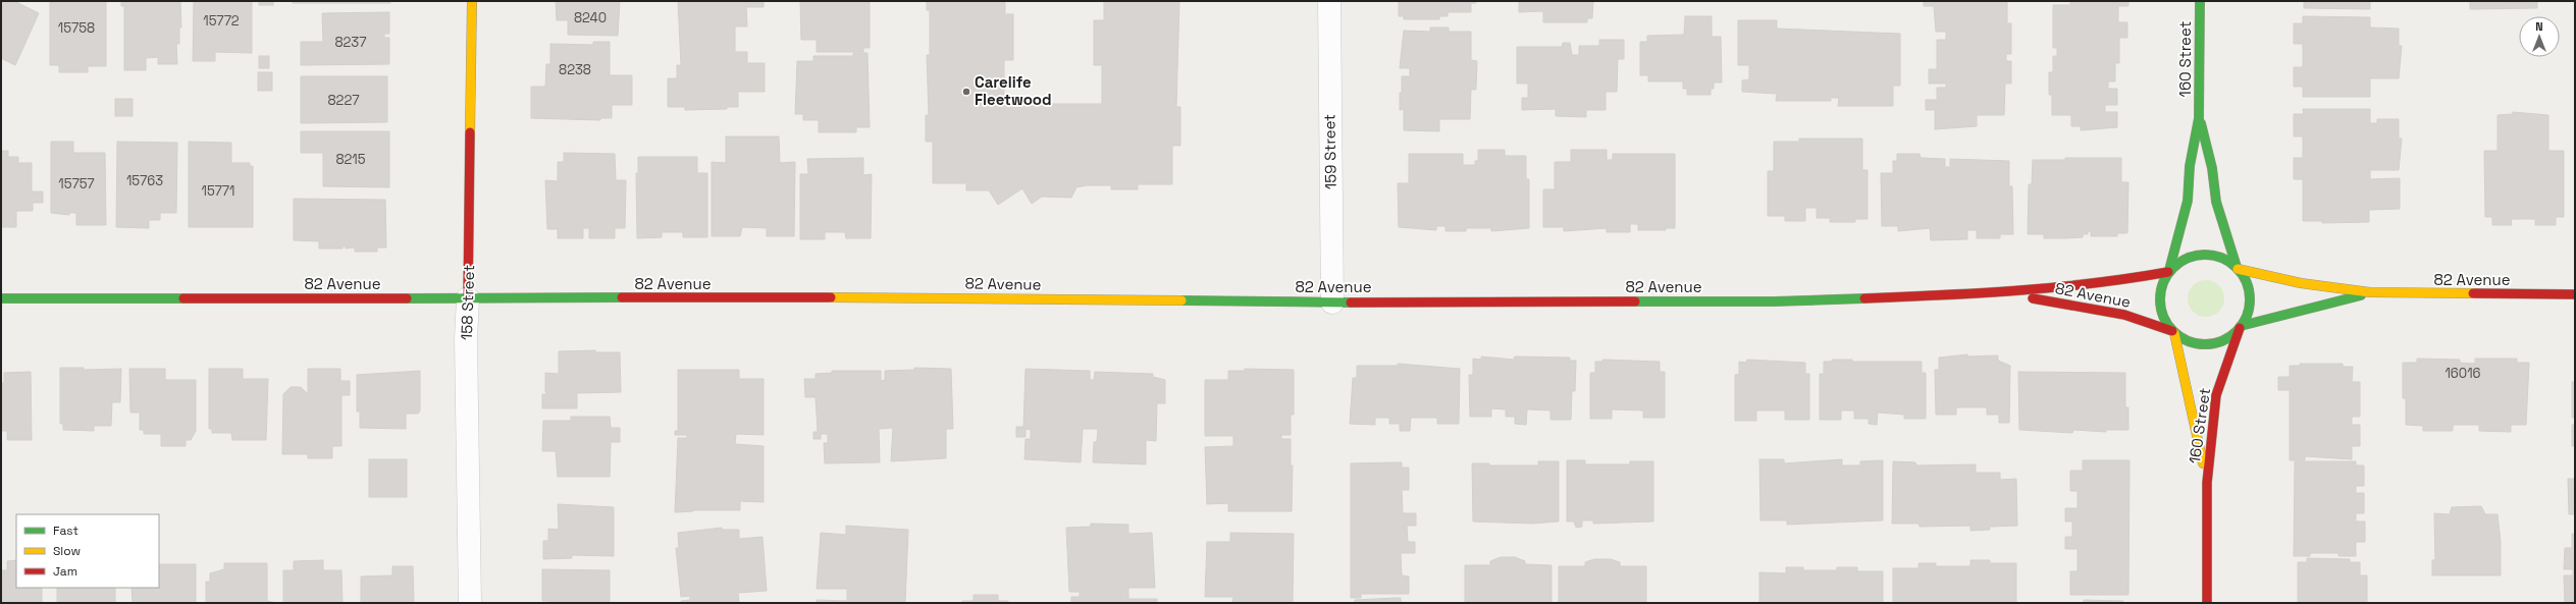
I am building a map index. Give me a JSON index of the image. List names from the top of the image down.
{
  "streets": {
    "street": [
      "160 Street",
      "159 Street",
      "82 Avenue",
      "158 Street"
    ]
  },
  "crossings": [
    ["160 Street", "82 Avenue"],
    ["159 Street", "82 Avenue"],
    ["82 Avenue", "158 Street"]
  ],
  "places": ["Carelife Fleetwood"],
  "house_numbers": [
    "8240",
    "15772",
    "15758",
    "8237",
    "8238",
    "8227",
    "8215",
    "15763",
    "15757",
    "15771",
    "16016"
  ],
  "legend": ["Fast", "Slow", "Jam"],
  "north": "top"
}
